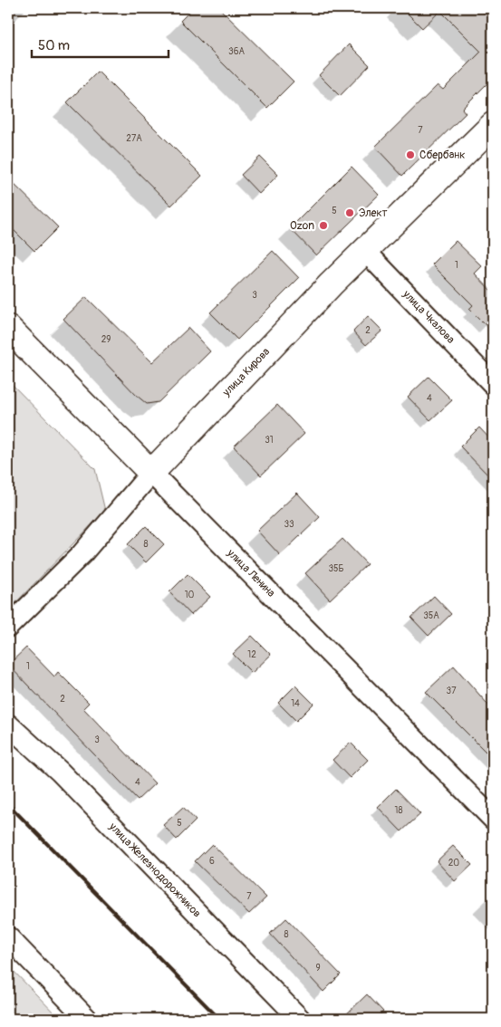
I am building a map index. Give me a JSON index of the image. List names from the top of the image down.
{
  "streets": {
    "street": [
      "улица Чкалова",
      "улица Кирова",
      "улица Ленина",
      "улица Железнодорожников"
    ]
  },
  "crossings": [
    ["улица Чкалова", "улица Кирова"],
    ["улица Кирова", "улица Ленина"]
  ],
  "places": ["Сбербанк", "Элект", "Ozon"],
  "house_numbers": [
    "36А",
    "7",
    "27А",
    "5",
    "1",
    "3",
    "2",
    "29",
    "4",
    "31",
    "33",
    "8",
    "35Б",
    "10",
    "35А",
    "12",
    "1",
    "37",
    "2",
    "14",
    "3",
    "4",
    "18",
    "5",
    "6",
    "20",
    "7",
    "8",
    "9"
  ],
  "scale_bar": "50 m"
}
